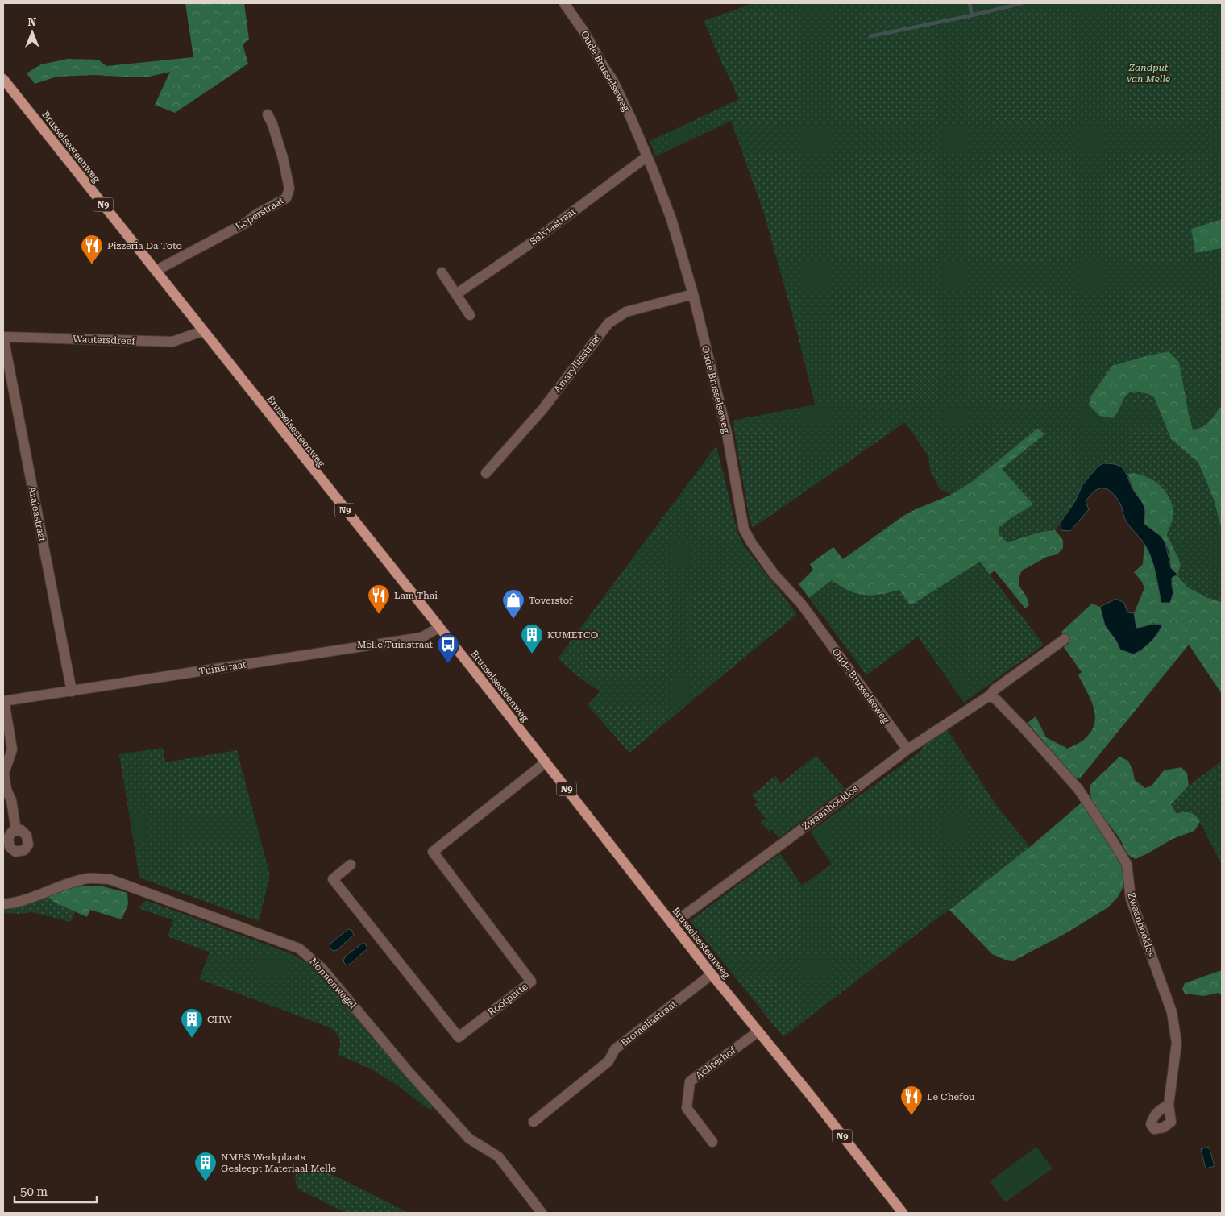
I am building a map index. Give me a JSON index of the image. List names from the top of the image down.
{
  "streets": {
    "main road": ["Brusselsesteenweg", "N9"],
    "street": [
      "Oude Brusselseweg",
      "Koperstraat",
      "Salviastraat",
      "Wautersdreef",
      "Amaryllisstraat",
      "Azaleastraat",
      "Tuinstraat",
      "Zwaanhoeklos",
      "Nonnenwegel",
      "Rootputte",
      "Bromeliastraat",
      "Achterhof"
    ]
  },
  "crossings": [
    ["Oude Brusselseweg", "Salviastraat"],
    ["Oude Brusselseweg", "Amaryllisstraat"],
    ["Oude Brusselseweg", "Zwaanhoeklos"],
    ["Brusselsesteenweg", "Koperstraat"],
    ["Brusselsesteenweg", "Wautersdreef"],
    ["Brusselsesteenweg", "Tuinstraat"],
    ["Brusselsesteenweg", "Zwaanhoeklos"],
    ["Brusselsesteenweg", "Rootputte"],
    ["Brusselsesteenweg", "Bromeliastraat"],
    ["Brusselsesteenweg", "Achterhof"],
    ["Wautersdreef", "Azaleastraat"],
    ["Azaleastraat", "Tuinstraat"]
  ],
  "parks": ["Zandput van Melle"],
  "places": {
    "restaurant": ["Pizzeria Da Toto", "Lam Thai", "Le Chefou"],
    "shop": ["Toverstof"],
    "building": ["KUMETCO", "CHW", "NMBS Werkplaats Gesleept Materiaal Melle"],
    "bus stop": ["Melle Tuinstraat"]
  },
  "scale_bar": "50 m",
  "north": "top"
}
